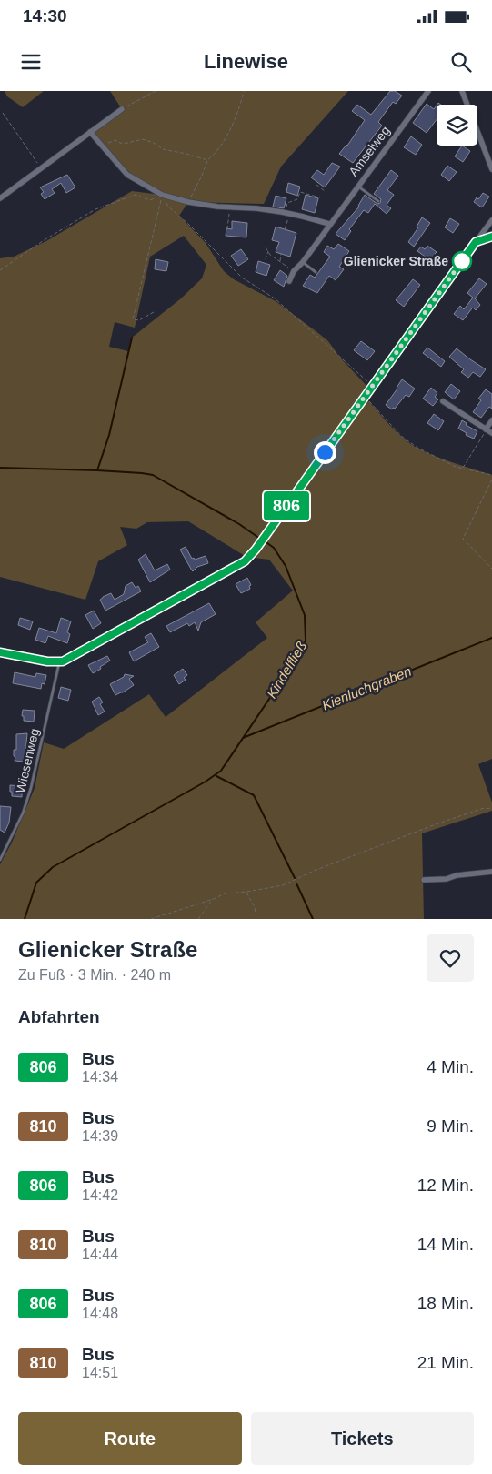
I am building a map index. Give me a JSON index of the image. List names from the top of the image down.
{
  "streets": {
    "street": ["Amselweg"],
    "lane": ["Wiesenweg"]
  },
  "water": ["Kindelfließ", "Kienluchgraben"],
  "places": ["Glienicker Straße"],
  "lines": ["bus line 806"],
  "page": {
    "status": "14:30",
    "header": "Linewise",
    "on_map": "806",
    "heading": [
      ["Glienicker Straße", "Zu Fuß · 3 Min. · 240 m"],
      "Abfahrten"
    ],
    "list": [
      {
        "mark": "806",
        "name": "Bus",
        "note": "14:34",
        "value": "4 Min."
      },
      {
        "mark": "810",
        "name": "Bus",
        "note": "14:39",
        "value": "9 Min."
      },
      {
        "mark": "806",
        "name": "Bus",
        "note": "14:42",
        "value": "12 Min."
      },
      {
        "mark": "810",
        "name": "Bus",
        "note": "14:44",
        "value": "14 Min."
      },
      {
        "mark": "806",
        "name": "Bus",
        "note": "14:48",
        "value": "18 Min."
      },
      {
        "mark": "810",
        "name": "Bus",
        "note": "14:51",
        "value": "21 Min."
      }
    ],
    "buttons": ["Route", "Tickets"]
  }
}
